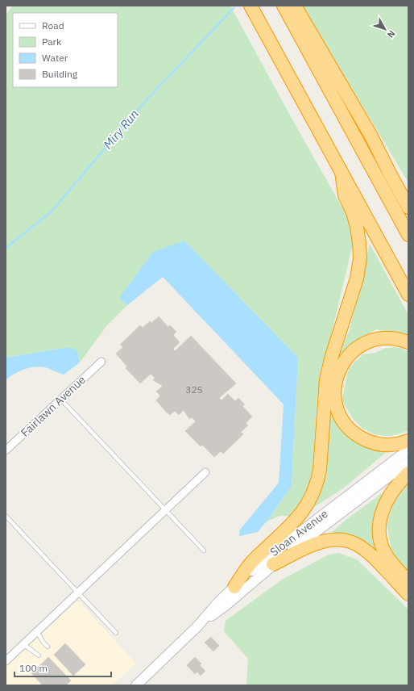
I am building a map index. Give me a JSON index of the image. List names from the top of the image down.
{
  "streets": {
    "main road": ["Sloan Avenue"],
    "street": ["Fairlawn Avenue"]
  },
  "water": ["Miry Run"],
  "house_numbers": ["325"],
  "legend": [
    "Road",
    "Park",
    "Water",
    "Building"
  ],
  "scale_bar": "100 m",
  "north": "bottom right"
}
